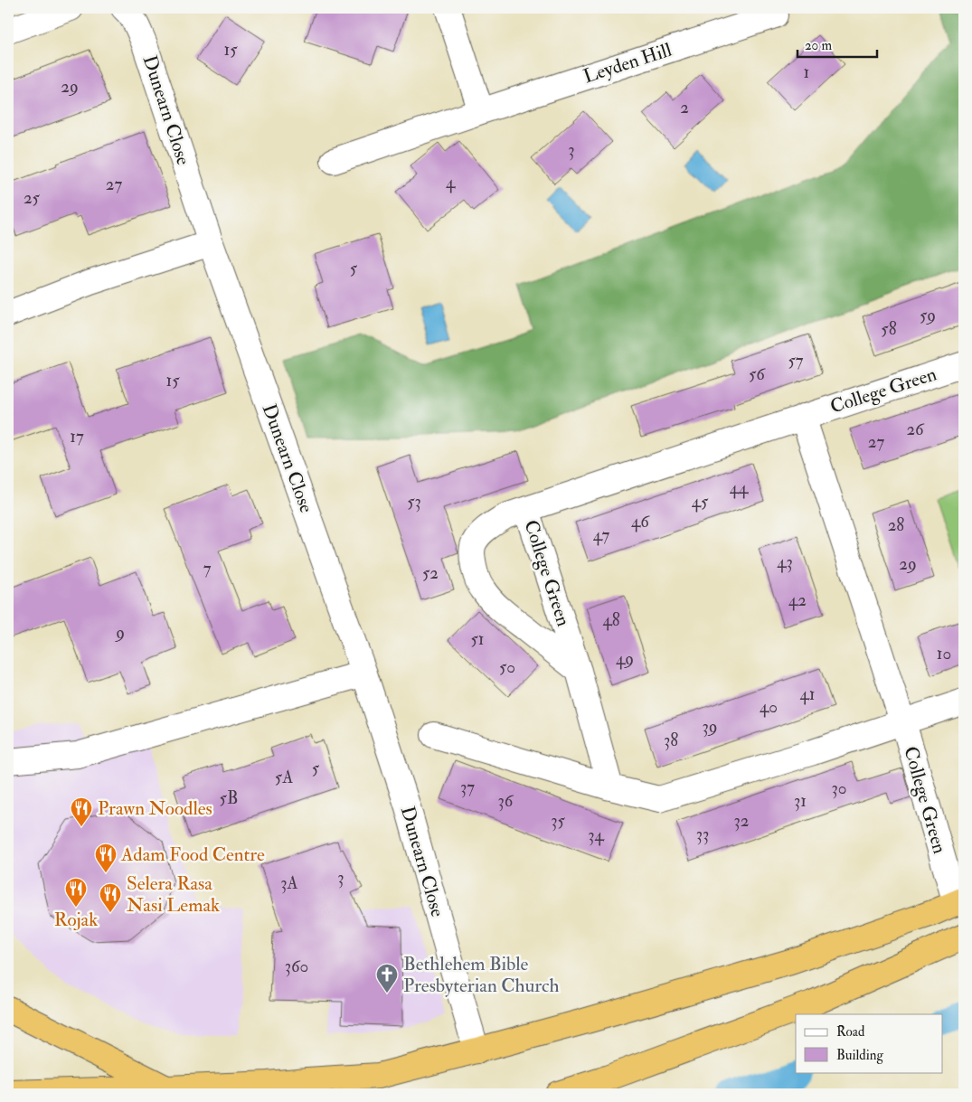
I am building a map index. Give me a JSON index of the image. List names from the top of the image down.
{
  "streets": {
    "street": ["Leyden Hill", "Dunearn Close", "College Green"]
  },
  "places": {
    "restaurant": [
      "Prawn Noodles",
      "Adam Food Centre",
      "Rojak",
      "Selera Rasa Nasi Lemak"
    ],
    "church": ["Bethlehem Bible Presbyterian Church"]
  },
  "house_numbers": [
    "15",
    "1",
    "29",
    "2",
    "3",
    "4",
    "27",
    "25",
    "5",
    "59",
    "58",
    "57",
    "56",
    "15",
    "26",
    "17",
    "27",
    "44",
    "53",
    "45",
    "46",
    "28",
    "47",
    "43",
    "29",
    "7",
    "52",
    "42",
    "48",
    "9",
    "51",
    "10",
    "49",
    "50",
    "41",
    "40",
    "39",
    "38",
    "5",
    "5A",
    "37",
    "30",
    "5B",
    "36",
    "31",
    "35",
    "32",
    "33",
    "34",
    "3",
    "3A",
    "360"
  ],
  "legend": ["Road", "Building"],
  "scale_bar": "20 m"
}
